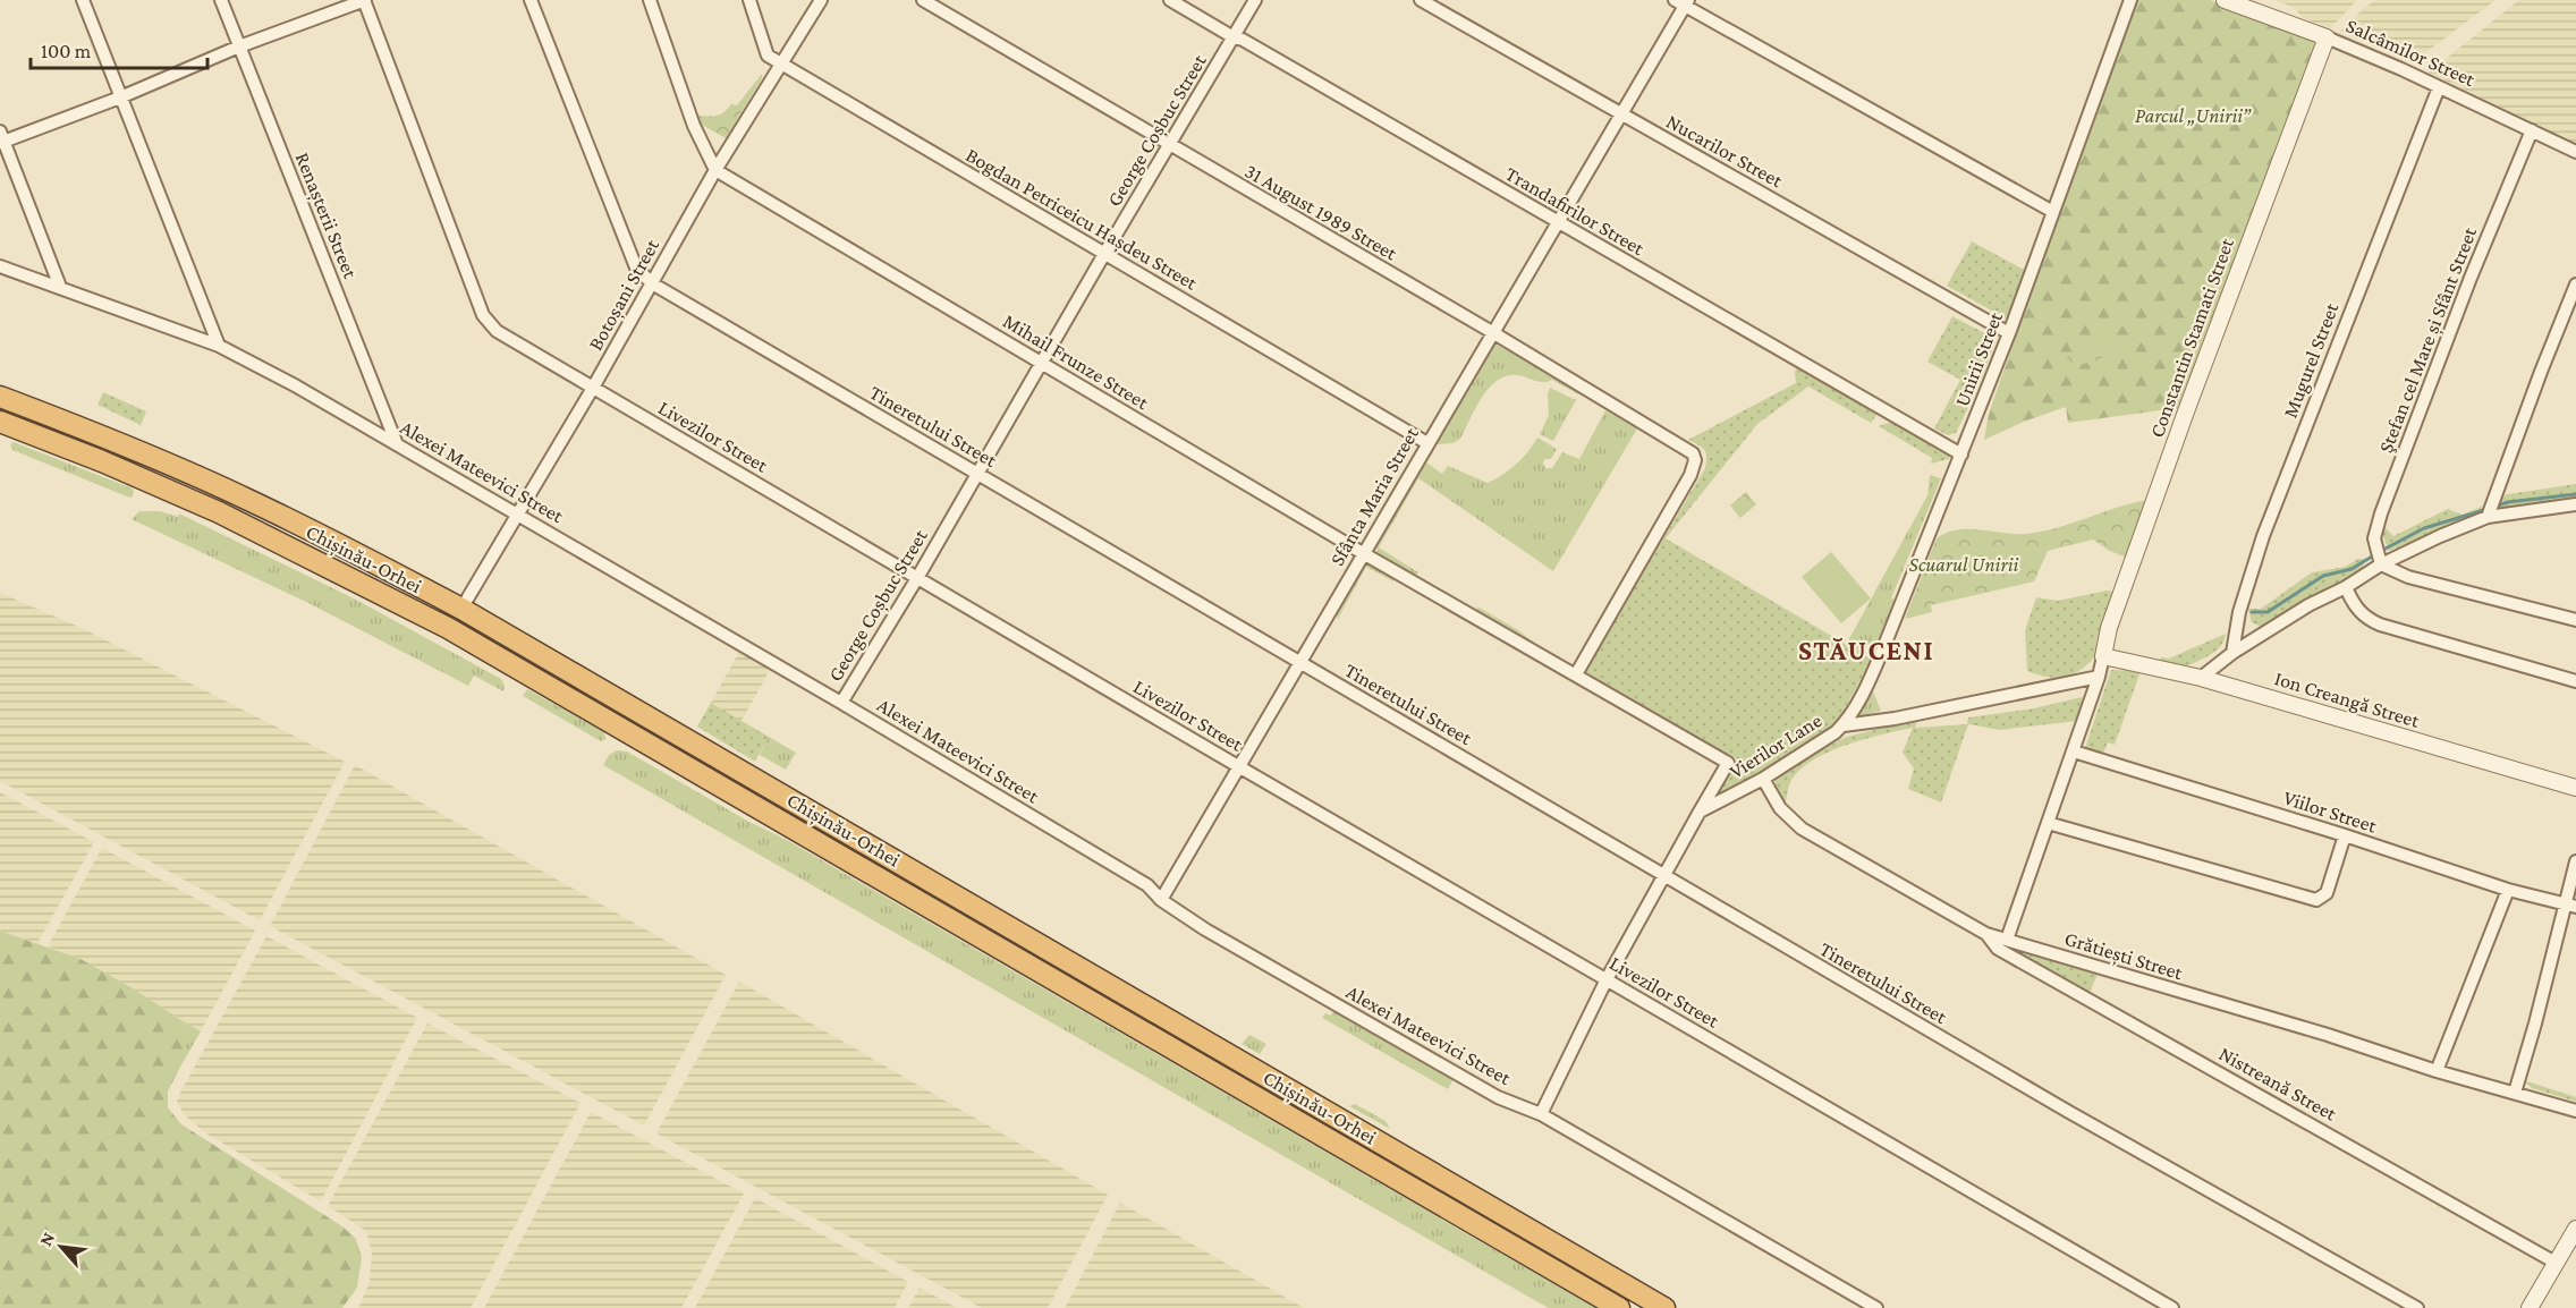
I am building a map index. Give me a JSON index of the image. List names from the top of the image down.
{
  "streets": {
    "highway": ["Chișinău-Orhei"],
    "street": [
      "Salcâmilor Street",
      "George Coșbuc Street",
      "Nucarilor Street",
      "Trandafirilor Street",
      "31 August 1989 Street",
      "Renașterii Street",
      "Bogdan Petriceicu Hașdeu Street",
      "Botoșani Street",
      "Constantin Stamati Street",
      "Ştefan cel Mare și Sfânt Street",
      "Unirii Street",
      "Mugurel Street",
      "Mihail Frunze Street",
      "Tineretului Street",
      "Livezilor Street",
      "Alexei Mateevici Street",
      "Sfânta Maria Street",
      "Ion Creangă Street",
      "Vierilor Lane",
      "Viilor Street",
      "Grătiești Street",
      "Nistreană Street"
    ]
  },
  "crossings": [
    ["Salcâmilor Street", "Constantin Stamati Street"],
    ["Salcâmilor Street", "Ştefan cel Mare și Sfânt Street"],
    ["Salcâmilor Street", "Mugurel Street"],
    ["George Coșbuc Street", "Trandafirilor Street"],
    ["George Coșbuc Street", "31 August 1989 Street"],
    ["George Coșbuc Street", "Bogdan Petriceicu Hașdeu Street"],
    ["George Coșbuc Street", "Mihail Frunze Street"],
    ["George Coșbuc Street", "Tineretului Street"],
    ["George Coșbuc Street", "Livezilor Street"],
    ["George Coșbuc Street", "Alexei Mateevici Street"],
    ["Nucarilor Street", "Unirii Street"],
    ["Nucarilor Street", "Sfânta Maria Street"],
    ["Trandafirilor Street", "Unirii Street"],
    ["Trandafirilor Street", "Sfânta Maria Street"],
    ["31 August 1989 Street", "Mihail Frunze Street"],
    ["31 August 1989 Street", "Sfânta Maria Street"],
    ["Renașterii Street", "Alexei Mateevici Street"],
    ["Bogdan Petriceicu Hașdeu Street", "Botoșani Street"],
    ["Bogdan Petriceicu Hașdeu Street", "Sfânta Maria Street"],
    ["Botoșani Street", "Mihail Frunze Street"],
    ["Botoșani Street", "Tineretului Street"],
    ["Botoșani Street", "Livezilor Street"],
    ["Botoșani Street", "Alexei Mateevici Street"],
    ["Botoșani Street", "Chișinău-Orhei"],
    ["Constantin Stamati Street", "Ion Creangă Street"],
    ["Unirii Street", "Vierilor Lane"],
    ["Mihail Frunze Street", "Sfânta Maria Street"],
    ["Mihail Frunze Street", "Vierilor Lane"],
    ["Tineretului Street", "Sfânta Maria Street"],
    ["Livezilor Street", "Sfânta Maria Street"],
    ["Alexei Mateevici Street", "Sfânta Maria Street"],
    ["Vierilor Lane", "Grătiești Street"],
    ["Grătiești Street", "Nistreană Street"]
  ],
  "districts": ["STĂUCENI"],
  "parks": ["Parcul „Unirii”", "Scuarul Unirii"],
  "scale_bar": "100 m",
  "north": "top left"
}
